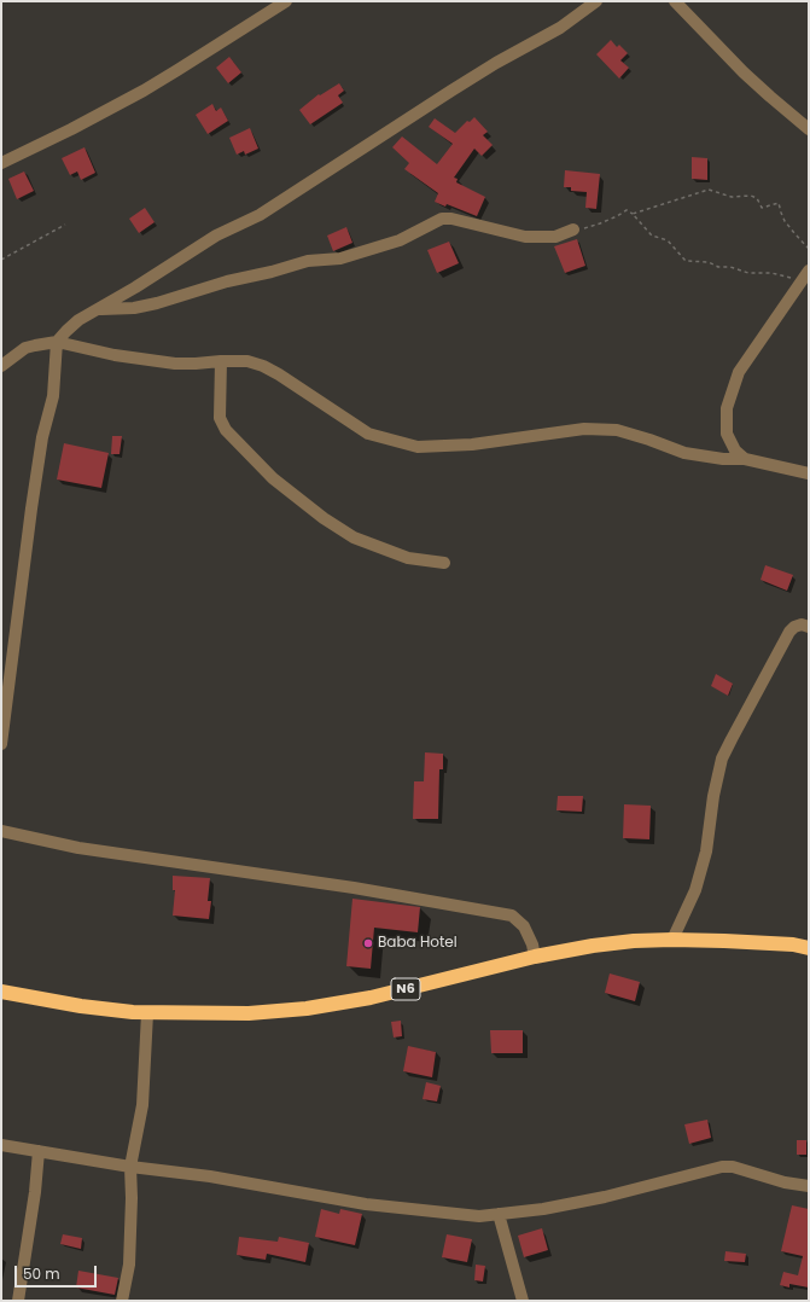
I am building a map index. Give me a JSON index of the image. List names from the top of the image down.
{
  "streets": {
    "highway": ["N6"]
  },
  "places": ["Baba Hotel"],
  "scale_bar": "50 m"
}
